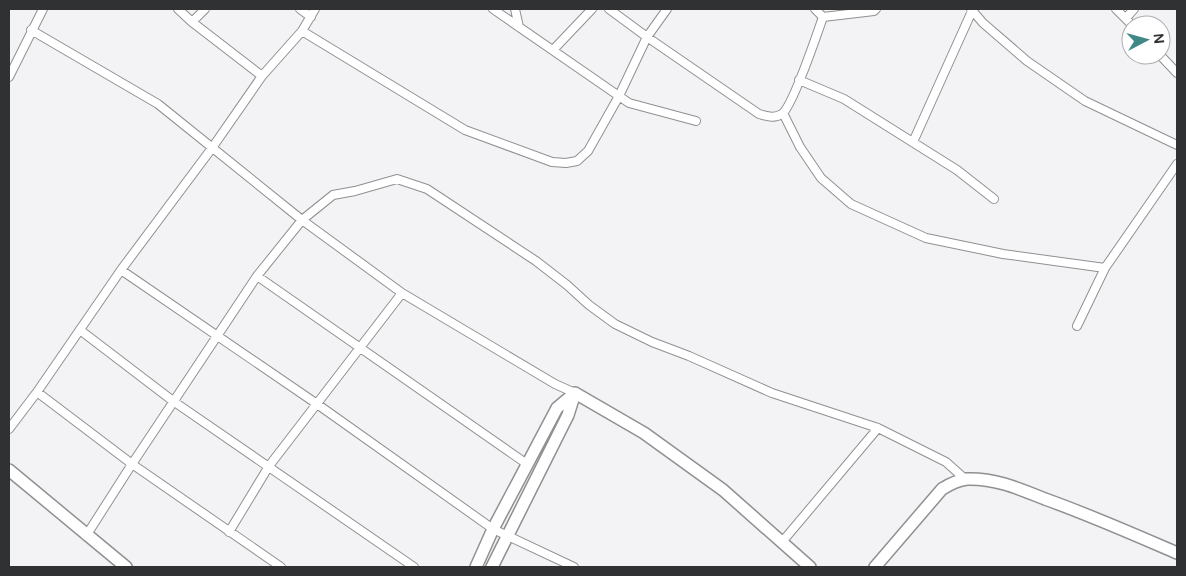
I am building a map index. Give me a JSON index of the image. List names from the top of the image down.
{
  "north": "right"
}
